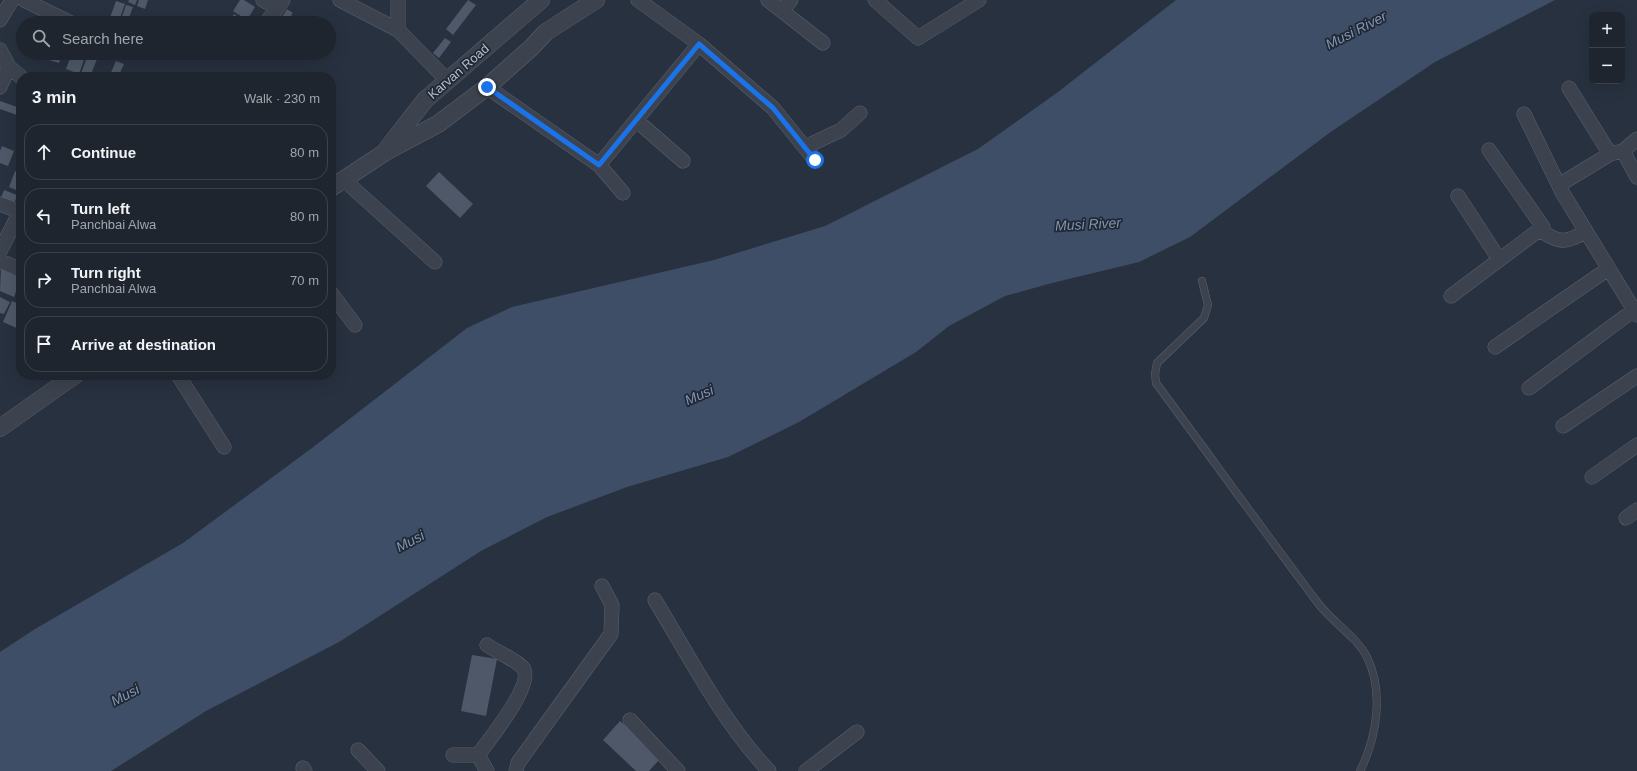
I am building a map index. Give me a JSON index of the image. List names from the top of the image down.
{
  "streets": {
    "street": ["Karvan Road"]
  },
  "water": ["Musi River", "Musi"],
  "page": {
    "map_buttons": ["+", "−"],
    "search": "Search here",
    "heading": ["3 min", "Walk · 230 m"],
    "list": [
      ["Continue", "80 m"],
      ["Turn left", "Panchbai Alwa", "80 m"],
      ["Turn right", "Panchbai Alwa", "70 m"],
      "Arrive at destination"
    ]
  }
}
